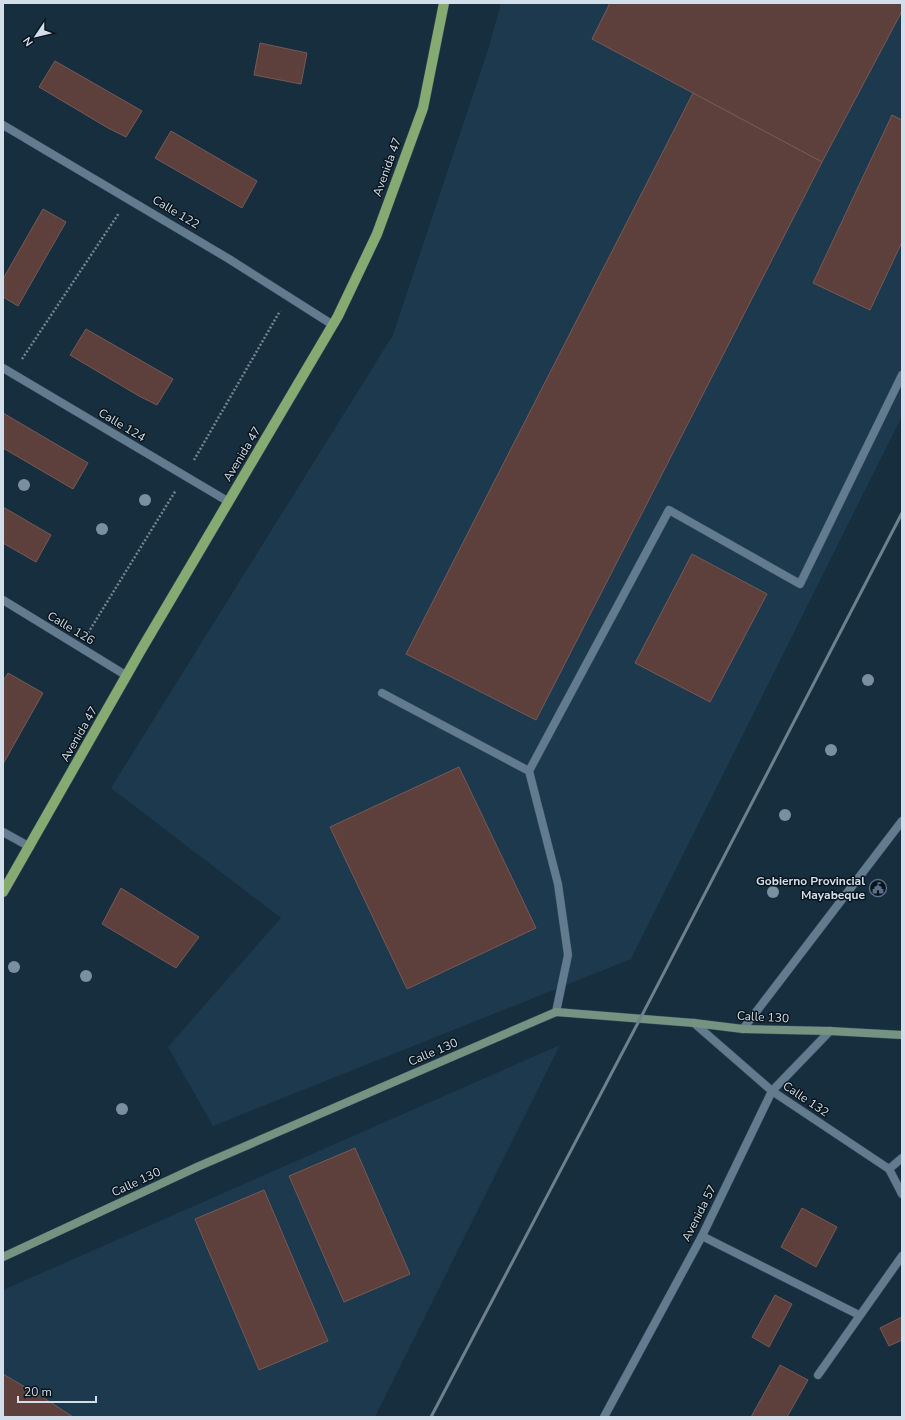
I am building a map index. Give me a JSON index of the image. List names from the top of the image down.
{
  "streets": {
    "main road": ["Avenida 47", "Calle 130"],
    "street": [
      "Calle 122",
      "Calle 124",
      "Calle 126",
      "Calle 132",
      "Avenida 57"
    ]
  },
  "crossings": [
    ["Avenida 47", "Calle 122"],
    ["Avenida 47", "Calle 124"],
    ["Avenida 47", "Calle 126"],
    ["Calle 130", "Calle 132"],
    ["Calle 130", "Avenida 57"],
    ["Calle 132", "Avenida 57"]
  ],
  "places": {
    "public building": ["Gobierno Provincial Mayabeque"]
  },
  "scale_bar": "20 m",
  "north": "bottom left"
}
